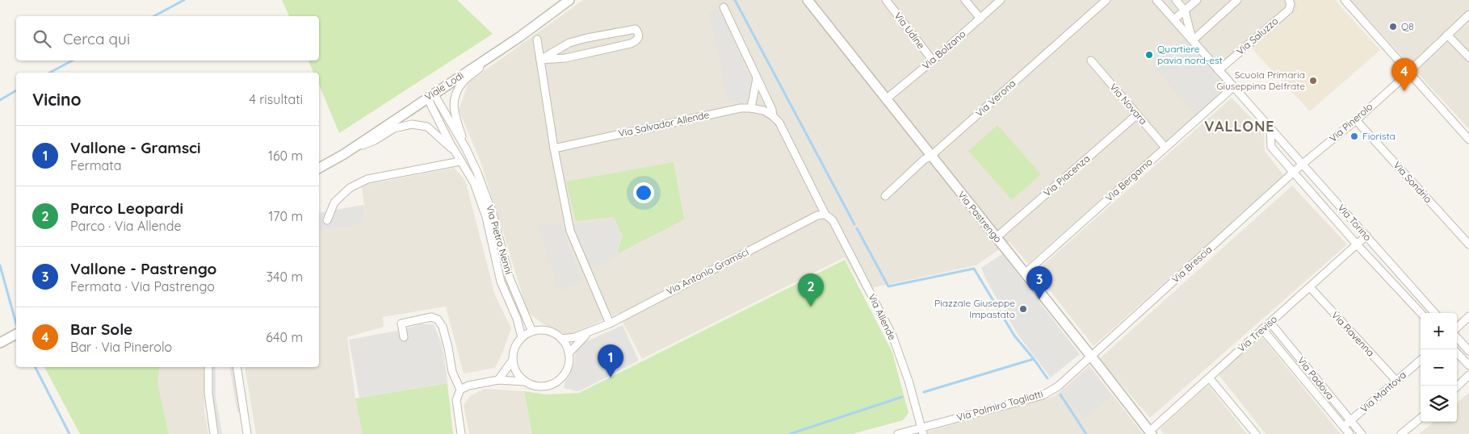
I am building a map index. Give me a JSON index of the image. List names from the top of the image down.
{
  "streets": {
    "street": [
      "Via Udine",
      "Via Saluzzo",
      "Via Bolzano",
      "Viale Lodi",
      "Via Verona",
      "Via Novara",
      "Via Pinerolo",
      "Via Salvador Allende",
      "Via Piacenza",
      "Via Bergamo",
      "Via Sondrio",
      "Via Pastrengo",
      "Via Torino",
      "Via Pietro Nenni",
      "Via Brescia",
      "Via Antonio Gramsci",
      "Via Allende",
      "Via Treviso",
      "Via Ravenna",
      "Via Padova",
      "Via Mantova",
      "Via Palmiro Togliatti"
    ]
  },
  "crossings": [
    ["Via Udine", "Via Bolzano"],
    ["Via Saluzzo", "Via Torino"],
    ["Via Bolzano", "Via Pastrengo"],
    ["Viale Lodi", "Via Pietro Nenni"],
    ["Via Verona", "Via Pastrengo"],
    ["Via Novara", "Via Piacenza"],
    ["Via Novara", "Via Bergamo"],
    ["Via Pinerolo", "Via Sondrio"],
    ["Via Pinerolo", "Via Torino"],
    ["Via Pinerolo", "Via Brescia"],
    ["Via Piacenza", "Via Pastrengo"],
    ["Via Bergamo", "Via Pastrengo"],
    ["Via Bergamo", "Via Torino"],
    ["Via Pastrengo", "Via Brescia"],
    ["Via Pastrengo", "Via Treviso"],
    ["Via Pastrengo", "Via Palmiro Togliatti"],
    ["Via Torino", "Via Brescia"],
    ["Via Torino", "Via Treviso"],
    ["Via Pietro Nenni", "Via Antonio Gramsci"],
    ["Via Brescia", "Via Palmiro Togliatti"],
    ["Via Antonio Gramsci", "Via Allende"],
    ["Via Allende", "Via Palmiro Togliatti"],
    ["Via Treviso", "Via Ravenna"],
    ["Via Treviso", "Via Padova"],
    ["Via Ravenna", "Via Mantova"],
    ["Via Padova", "Via Mantova"]
  ],
  "districts": ["VALLONE"],
  "places": [
    "Q8",
    "Quartiere pavia nord-est",
    "Scuola Primaria Giuseppina Delfrate",
    "Fiorista",
    "Piazzale Giuseppe Impastato"
  ],
  "page": {
    "search": "Cerca qui",
    "pins": [
      "4",
      "3",
      "2",
      "1"
    ],
    "heading": ["Vicino", "4 risultati"],
    "list": [
      {
        "mark": "1",
        "name": "Vallone - Gramsci",
        "note": "Fermata",
        "value": "160 m"
      },
      {
        "mark": "2",
        "name": "Parco Leopardi",
        "note": "Parco · Via Allende",
        "value": "170 m"
      },
      {
        "mark": "3",
        "name": "Vallone - Pastrengo",
        "note": "Fermata · Via Pastrengo",
        "value": "340 m"
      },
      {
        "mark": "4",
        "name": "Bar Sole",
        "note": "Bar · Via Pinerolo",
        "value": "640 m"
      }
    ],
    "map_buttons": ["+", "−"]
  }
}
